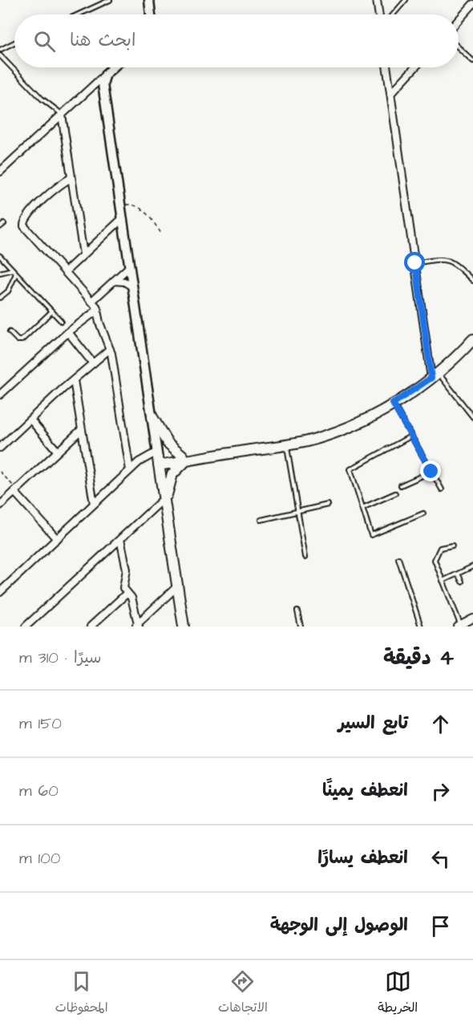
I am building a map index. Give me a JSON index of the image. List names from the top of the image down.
{
  "page": {
    "search": "ابحث هنا",
    "heading": ["4 دقيقة", "سيرًا · 310 m"],
    "list": [
      ["تابع السير", "150 m"],
      ["انعطف يمينًا", "60 m"],
      ["انعطف يسارًا", "100 m"],
      "الوصول إلى الوجهة"
    ],
    "nav": ["الخريطة", "الاتجاهات", "المحفوظات"]
  }
}
